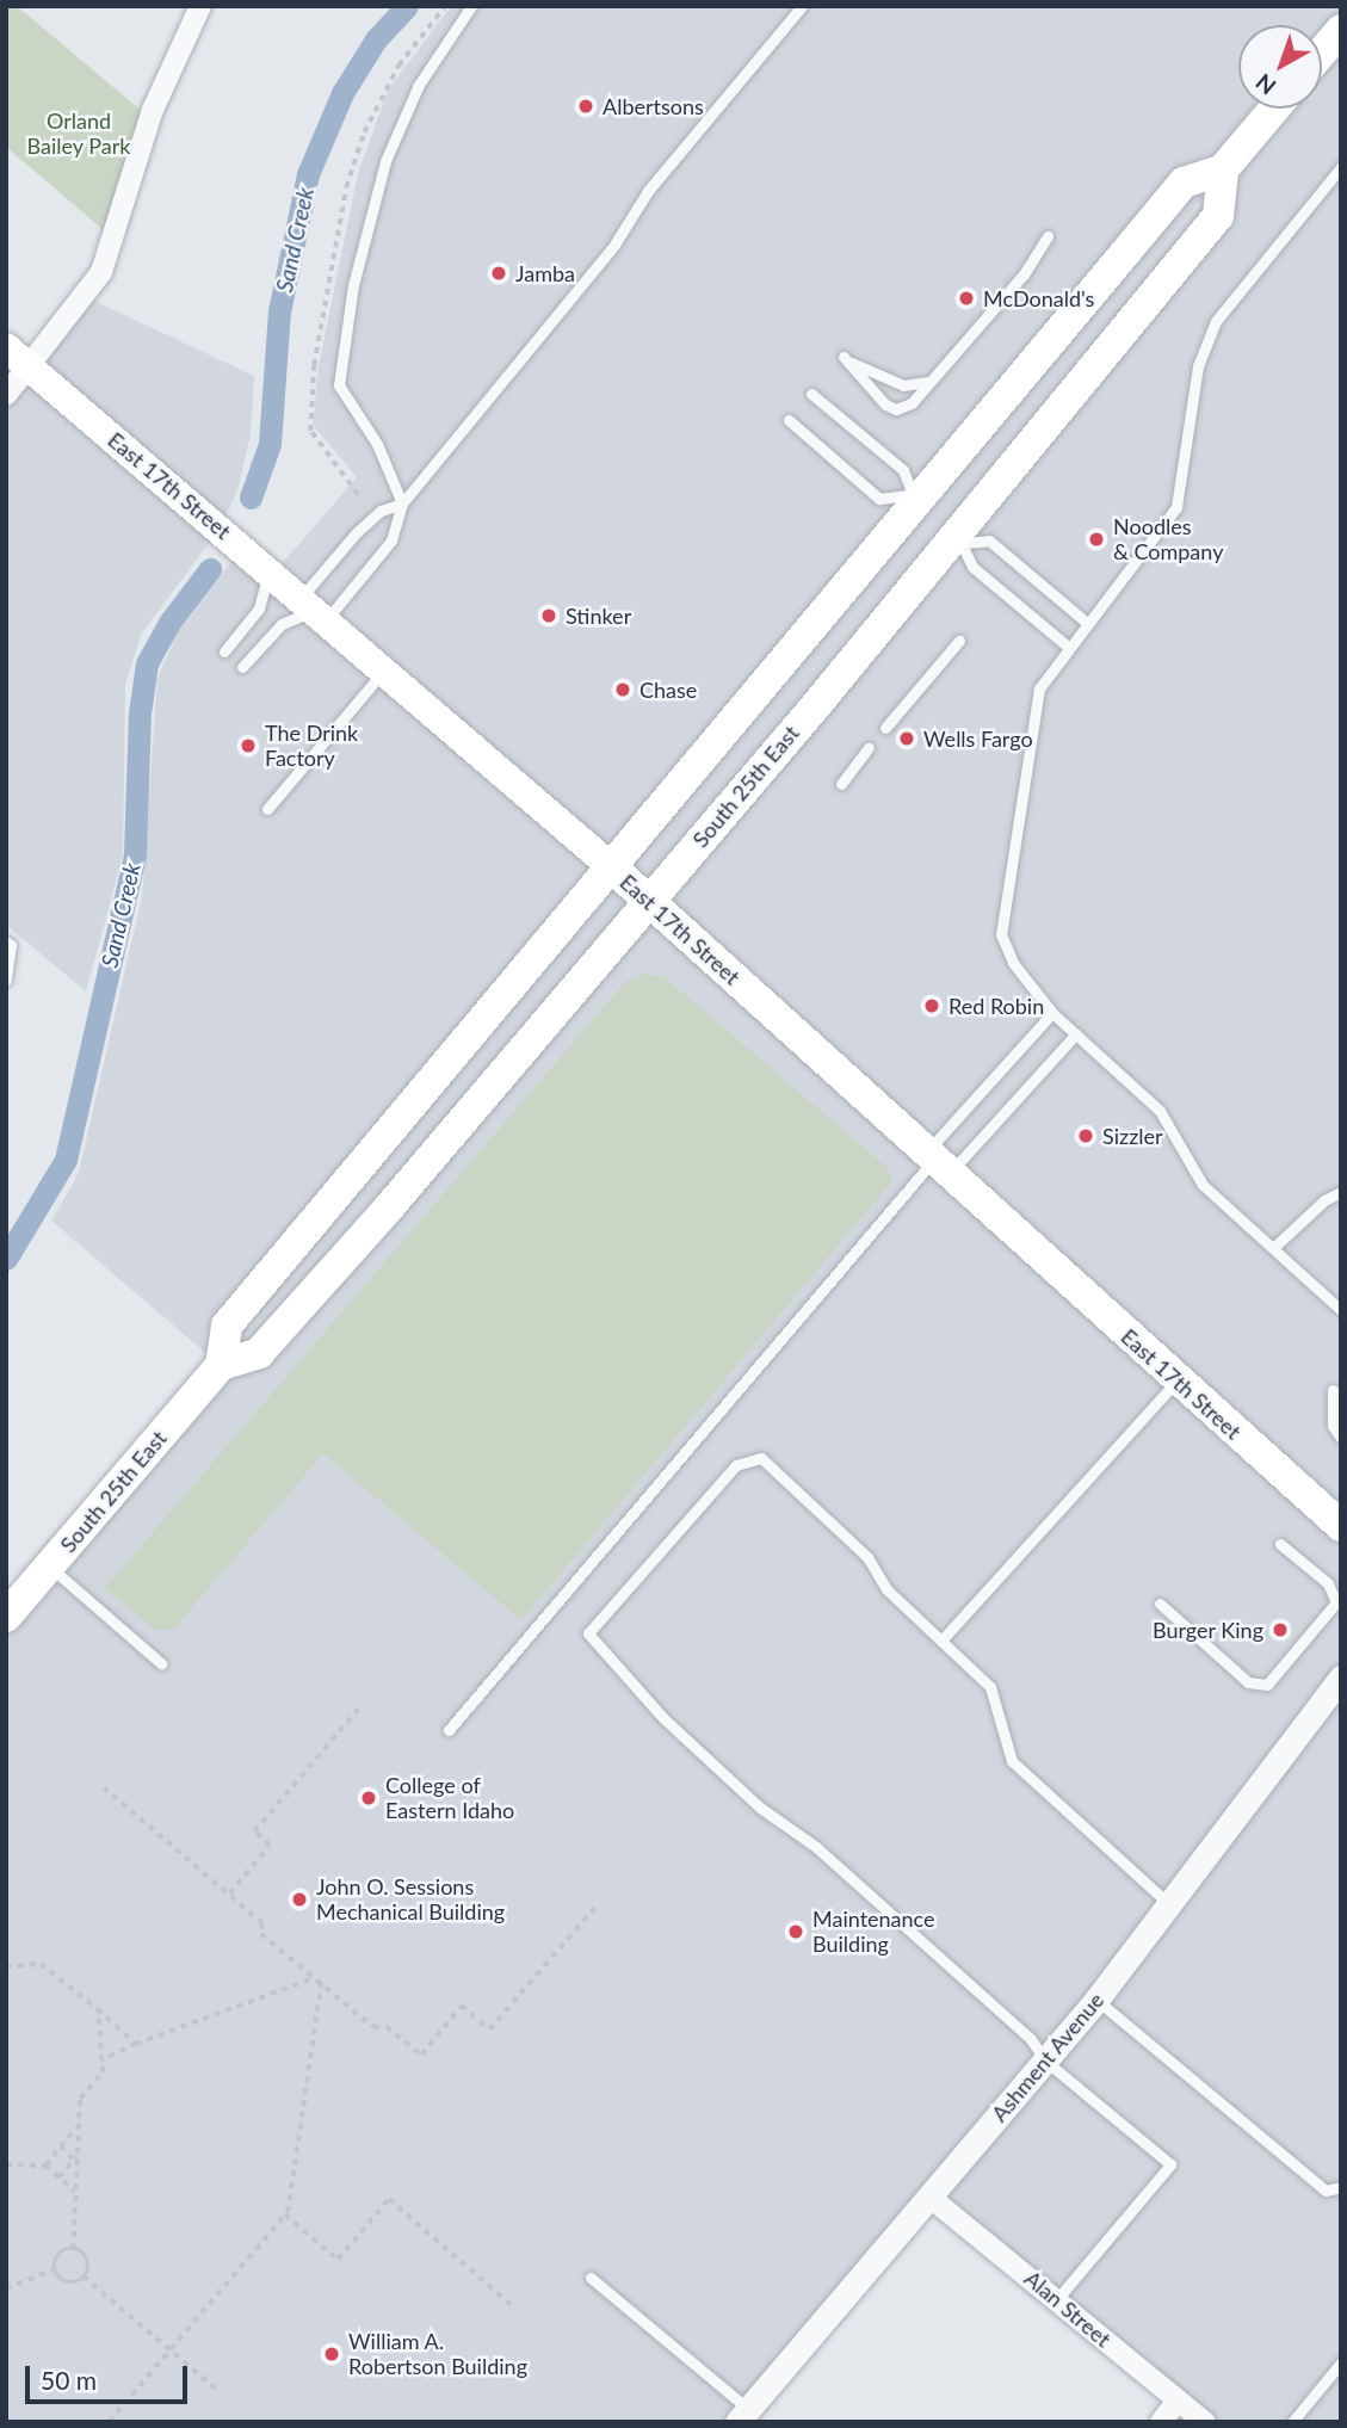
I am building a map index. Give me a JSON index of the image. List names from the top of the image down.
{
  "streets": {
    "main road": ["East 17th Street", "South 25th East"],
    "street": ["Ashment Avenue", "Alan Street"]
  },
  "crossings": [
    ["East 17th Street", "South 25th East"],
    ["Ashment Avenue", "Alan Street"]
  ],
  "water": ["Sand Creek"],
  "parks": ["Orland Bailey Park"],
  "places": [
    "Albertsons",
    "Jamba",
    "McDonald's",
    "Noodles & Company",
    "Stinker",
    "Chase",
    "Wells Fargo",
    "The Drink Factory",
    "Red Robin",
    "Sizzler",
    "Burger King",
    "College of Eastern Idaho",
    "John O. Sessions Mechanical Building",
    "Maintenance Building",
    "William A. Robertson Building"
  ],
  "scale_bar": "50 m",
  "north": "bottom left"
}
